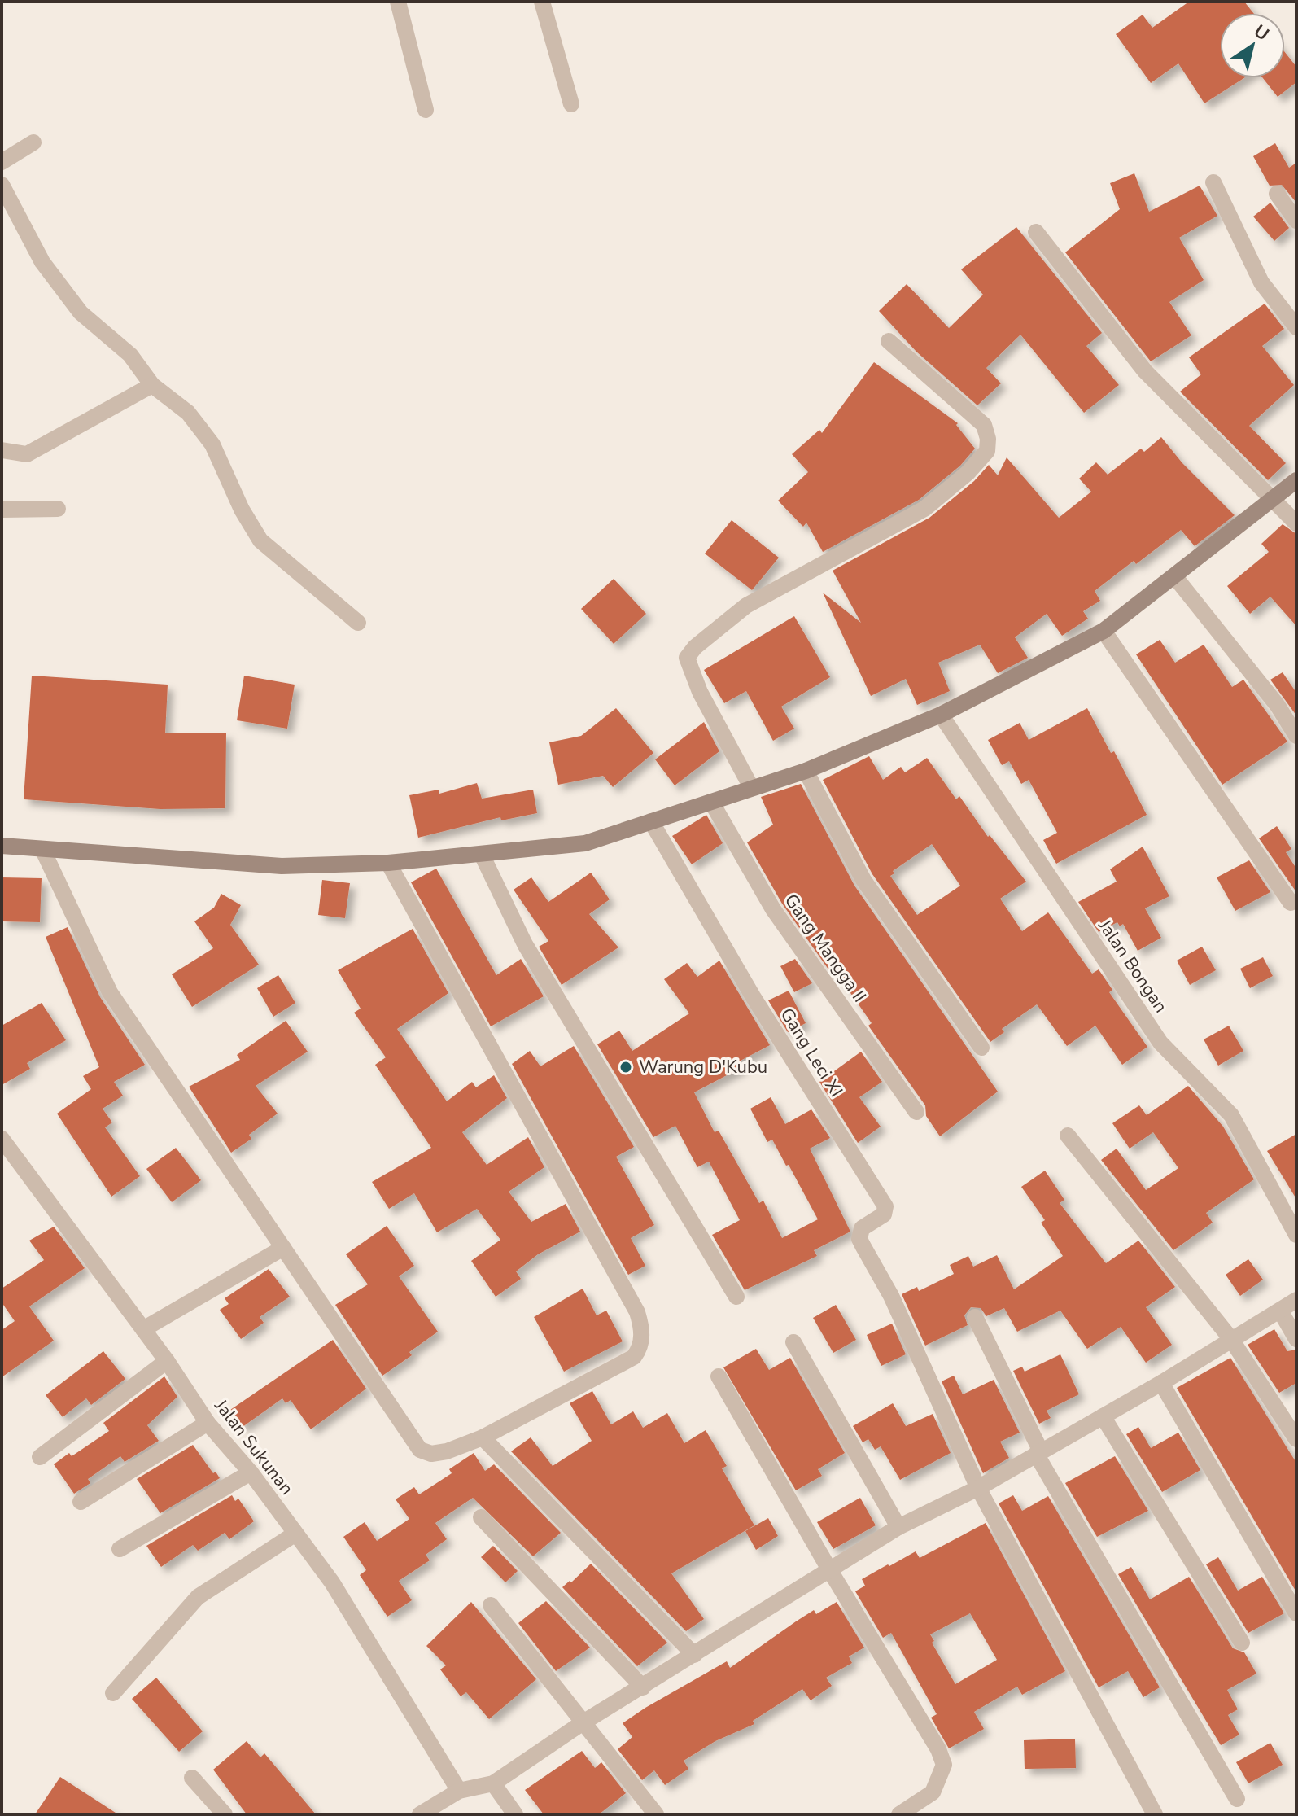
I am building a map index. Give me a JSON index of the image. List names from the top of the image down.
{
  "streets": {
    "street": [
      "Gang Mangga II",
      "Jalan Bongan",
      "Gang Leci XI",
      "Jalan Sukunan"
    ]
  },
  "places": ["Warung D'Kubu"],
  "north": "top right"
}
